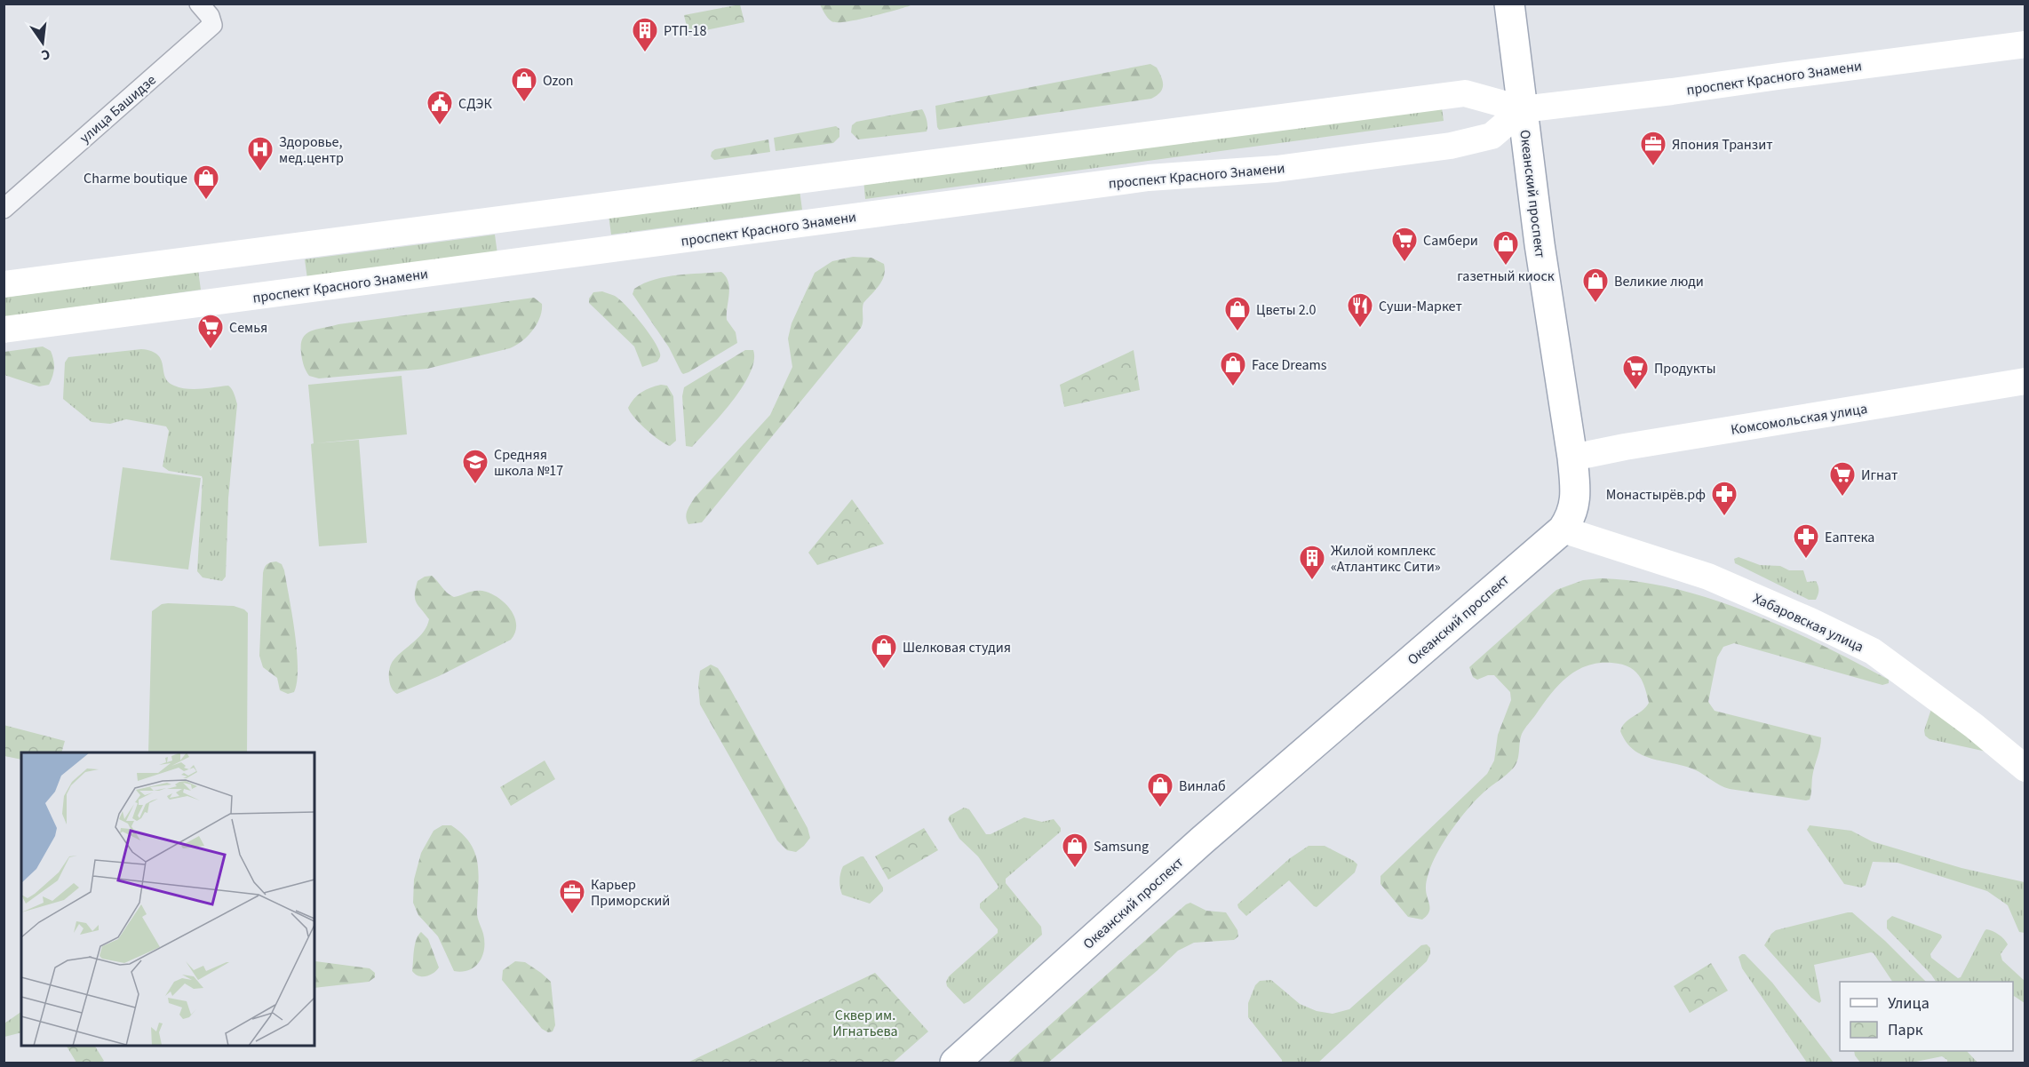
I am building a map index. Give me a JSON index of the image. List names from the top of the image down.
{
  "streets": {
    "main road": [
      "проспект Красного Знамени",
      "Океанский проспект",
      "Комсомольская улица",
      "Хабаровская улица"
    ],
    "street": ["улица Башидзе"]
  },
  "crossings": [
    ["проспект Красного Знамени", "Океанский проспект"],
    ["Океанский проспект", "Комсомольская улица"],
    ["Океанский проспект", "Хабаровская улица"]
  ],
  "parks": ["Cквер им. Игнатьева"],
  "places": {
    "building": ["РТП-18", "Жилой комплекс «Атлантикс Сити»"],
    "shop": [
      "Ozon",
      "Charme boutique",
      "газетный киоск",
      "Великие люди",
      "Цветы 2.0",
      "Face Dreams",
      "Шелковая студия",
      "Винлаб",
      "Samsung"
    ],
    "public building": ["СДЭК"],
    "office": ["Япония Транзит", "Карьер Приморский"],
    "hospital": ["Здоровье, мед.центр"],
    "supermarket": [
      "Самбери",
      "Семья",
      "Продукты",
      "Игнат"
    ],
    "restaurant": ["Суши-Маркет"],
    "school or university": ["Средняя школа №17"],
    "pharmacy": ["Монастырёв.рф", "Еаптека"]
  },
  "legend": ["Улица", "Парк"],
  "north": "bottom"
}
